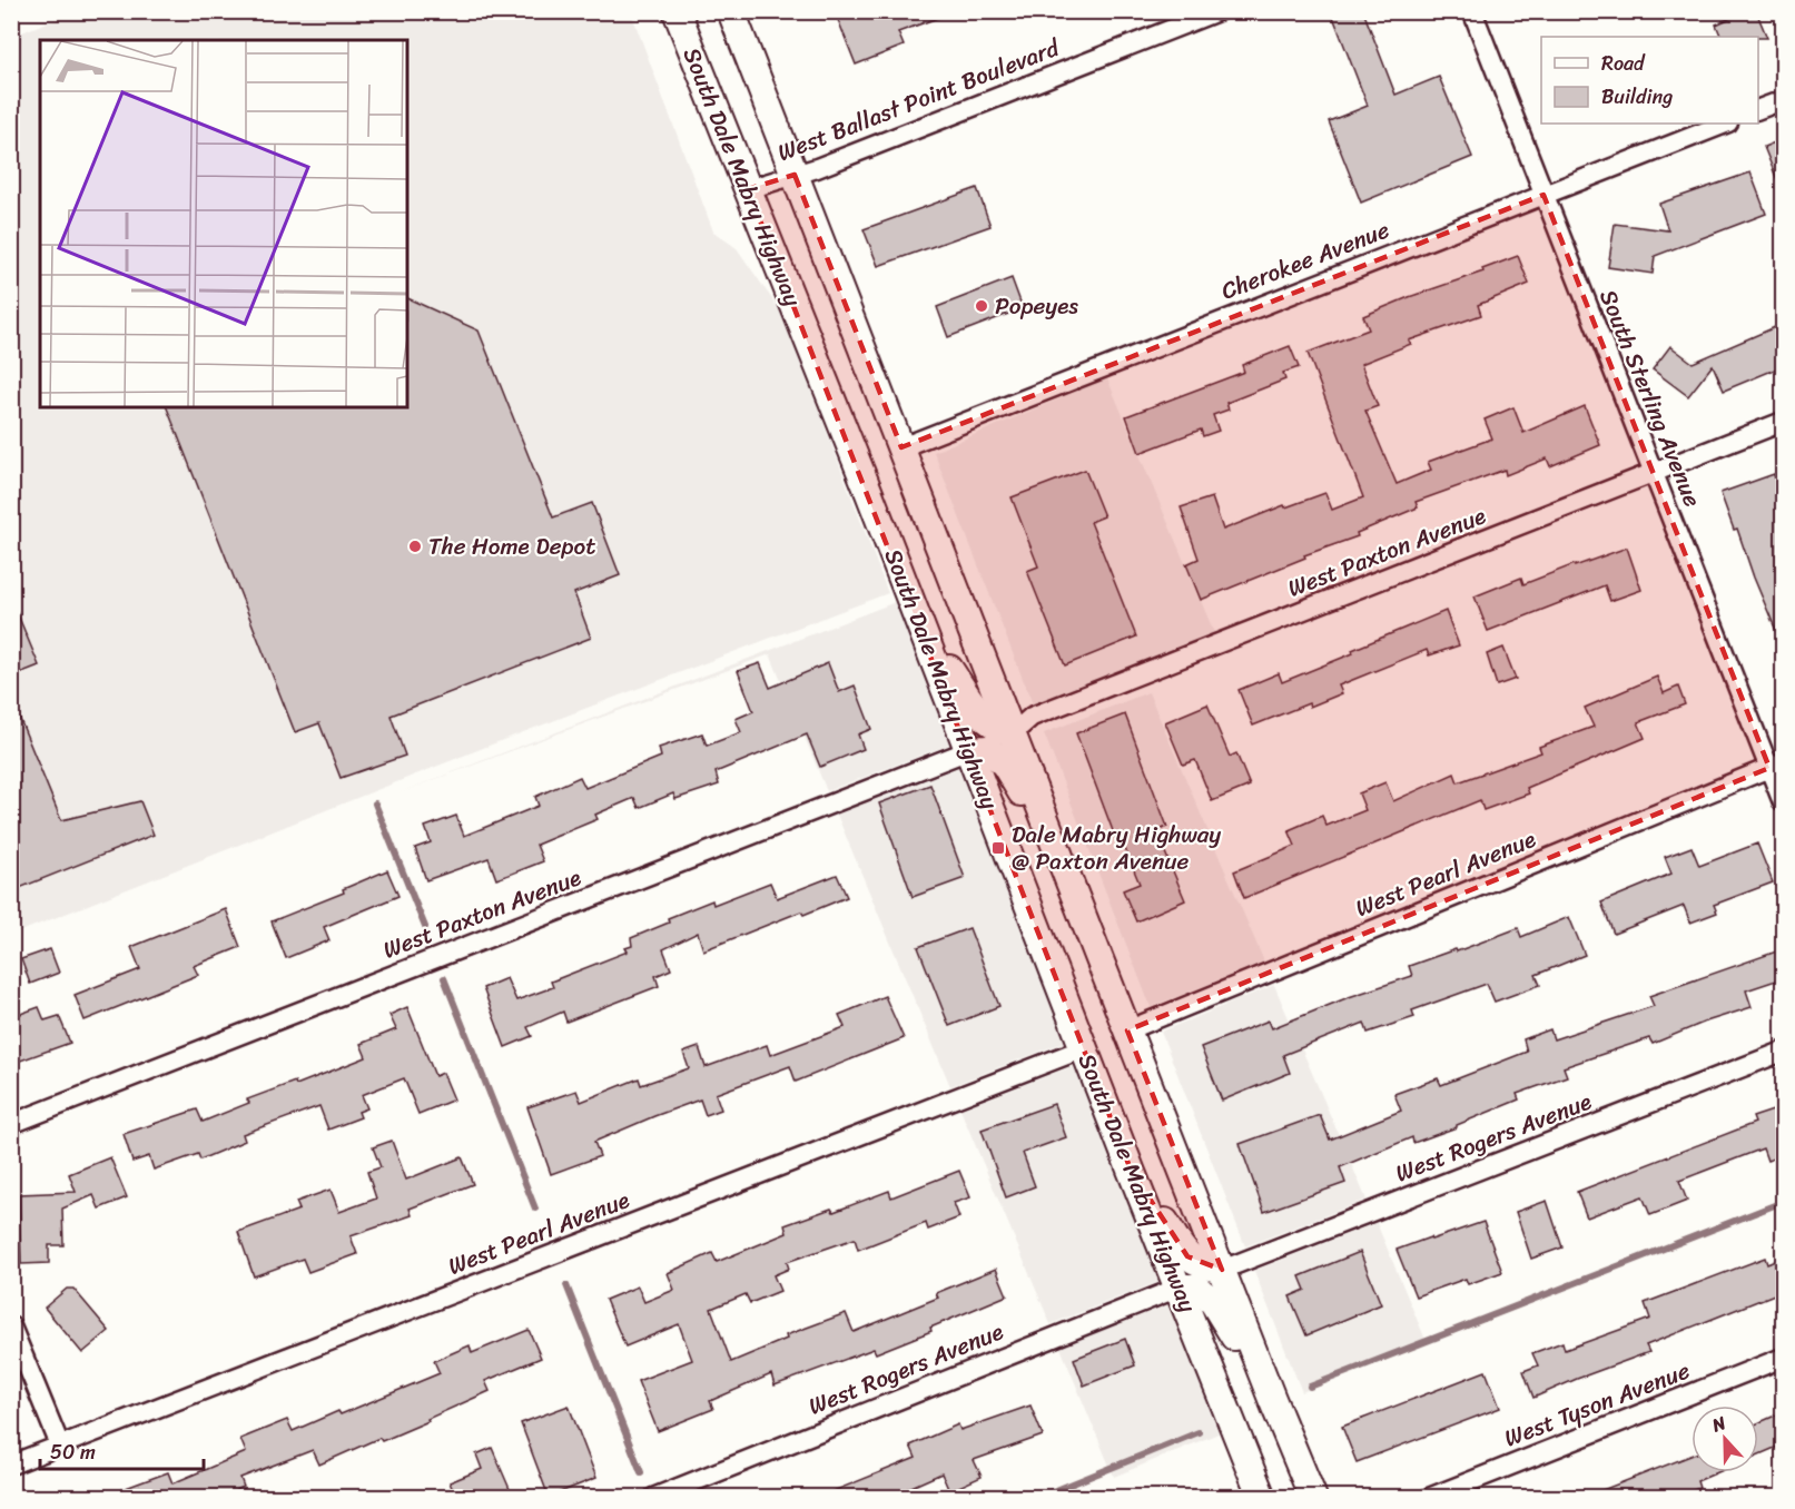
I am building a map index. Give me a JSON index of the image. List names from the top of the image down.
{
  "streets": {
    "main road": ["South Dale Mabry Highway"],
    "street": [
      "West Ballast Point Boulevard",
      "Cherokee Avenue",
      "South Sterling Avenue",
      "West Paxton Avenue",
      "West Pearl Avenue",
      "West Rogers Avenue",
      "West Tyson Avenue"
    ]
  },
  "crossings": [
    ["West Ballast Point Boulevard", "South Dale Mabry Highway"],
    ["South Dale Mabry Highway", "Cherokee Avenue"],
    ["South Dale Mabry Highway", "West Paxton Avenue"],
    ["South Dale Mabry Highway", "West Pearl Avenue"],
    ["South Dale Mabry Highway", "West Rogers Avenue"],
    ["Cherokee Avenue", "South Sterling Avenue"],
    ["South Sterling Avenue", "West Paxton Avenue"],
    ["South Sterling Avenue", "West Pearl Avenue"]
  ],
  "places": {
    "other": ["Popeyes", "The Home Depot"],
    "transit": ["Dale Mabry Highway @ Paxton Avenue"]
  },
  "legend": ["Road", "Building"],
  "scale_bar": "50 m",
  "north": "top"
}
